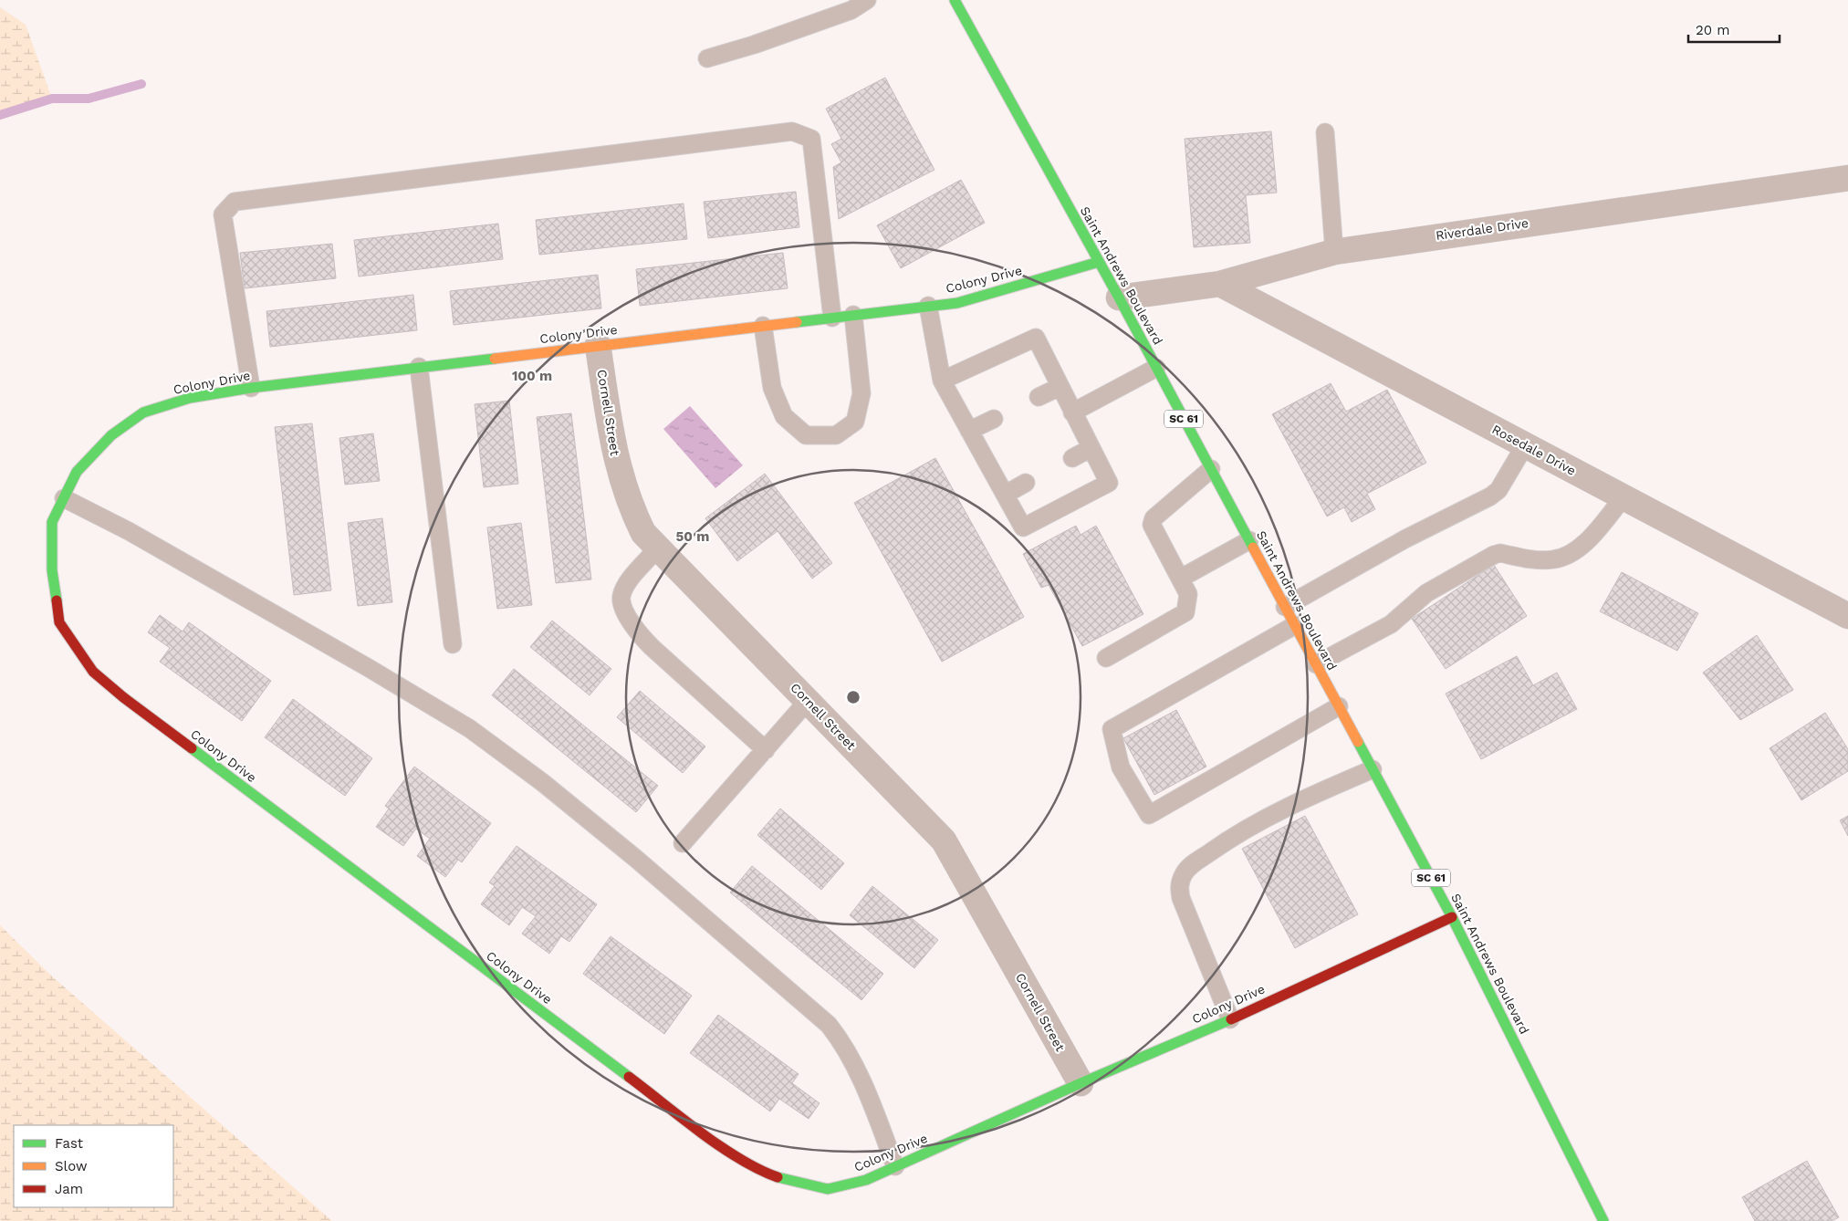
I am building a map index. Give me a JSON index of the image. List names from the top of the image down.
{
  "streets": {
    "street": [
      "Riverdale Drive",
      "Saint Andrews Boulevard",
      "Colony Drive",
      "Cornell Street",
      "SC 61",
      "Rosedale Drive"
    ]
  },
  "crossings": [
    ["Riverdale Drive", "Saint Andrews Boulevard"],
    ["Riverdale Drive", "Rosedale Drive"],
    ["Saint Andrews Boulevard", "Colony Drive"],
    ["Colony Drive", "Cornell Street"]
  ],
  "legend": ["Fast", "Slow", "Jam"],
  "scale_bar": "20 m",
  "rings": ["100 m", "50 m"]
}
